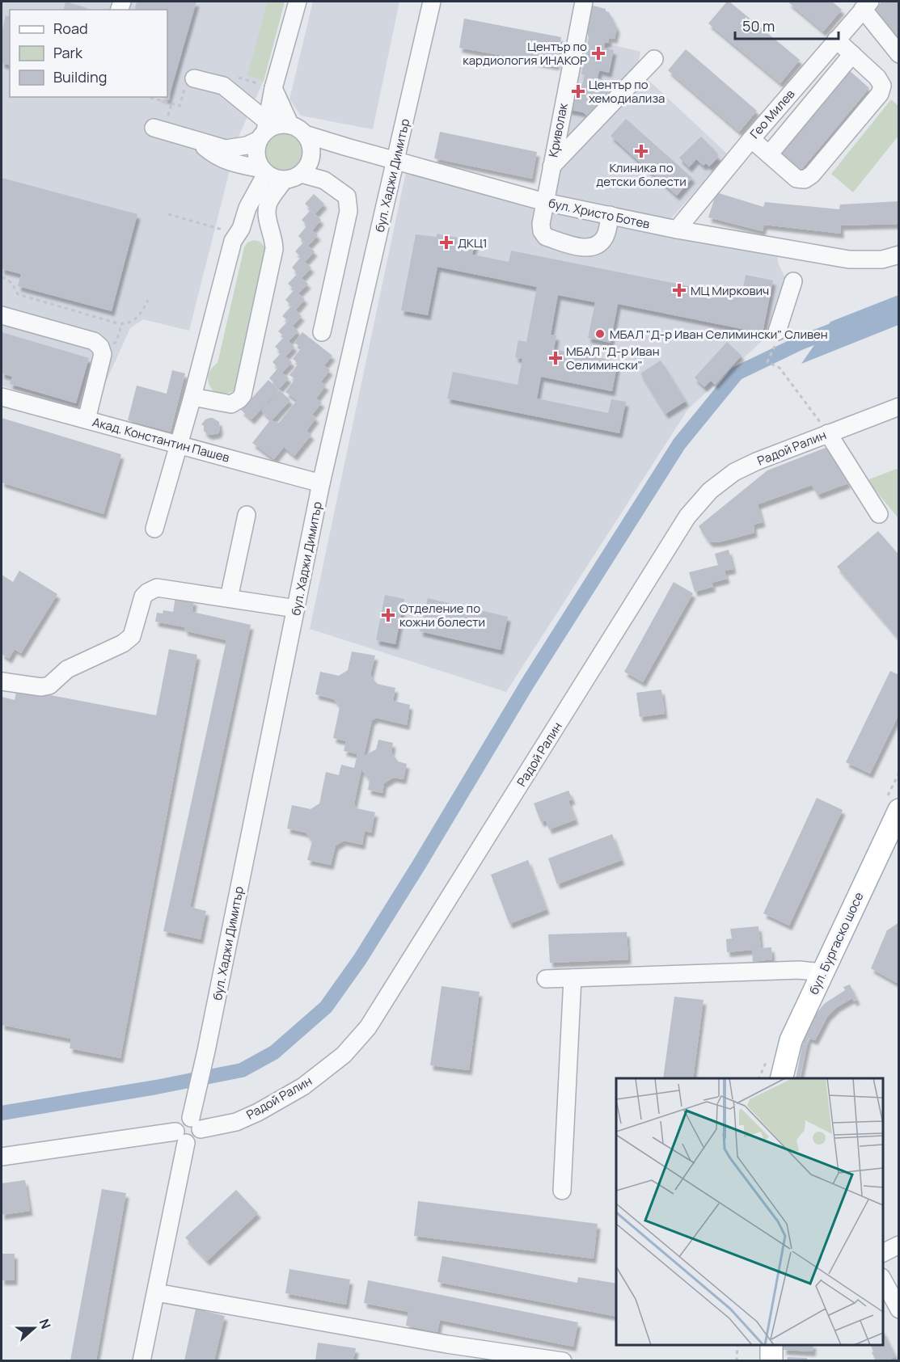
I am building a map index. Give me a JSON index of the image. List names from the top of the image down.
{
  "streets": {
    "main road": ["бул. Бургаско шосе"],
    "street": [
      "Гео Милев",
      "Криволак",
      "бул. Хаджи Димитър",
      "бул. Христо Ботев",
      "Акад. Константин Пашев",
      "Радой Ралин"
    ]
  },
  "crossings": [
    ["Гео Милев", "бул. Христо Ботев"],
    ["Криволак", "бул. Христо Ботев"],
    ["бул. Хаджи Димитър", "бул. Христо Ботев"],
    ["бул. Хаджи Димитър", "Акад. Константин Пашев"],
    ["бул. Хаджи Димитър", "Радой Ралин"]
  ],
  "places": {
    "health": [
      "Център по кардиология ИНАКОР",
      "Център по хемодиализа",
      "Клиника по детски болести",
      "ДКЦ1",
      "МЦ Миркович",
      "МБАЛ \"Д-р Иван Селимински\"",
      "Отделение по кожни болести"
    ],
    "other": ["МБАЛ \"Д-р Иван Селимински\" Сливен"]
  },
  "legend": ["Road", "Park", "Building"],
  "scale_bar": "50 m",
  "north": "right"
}
